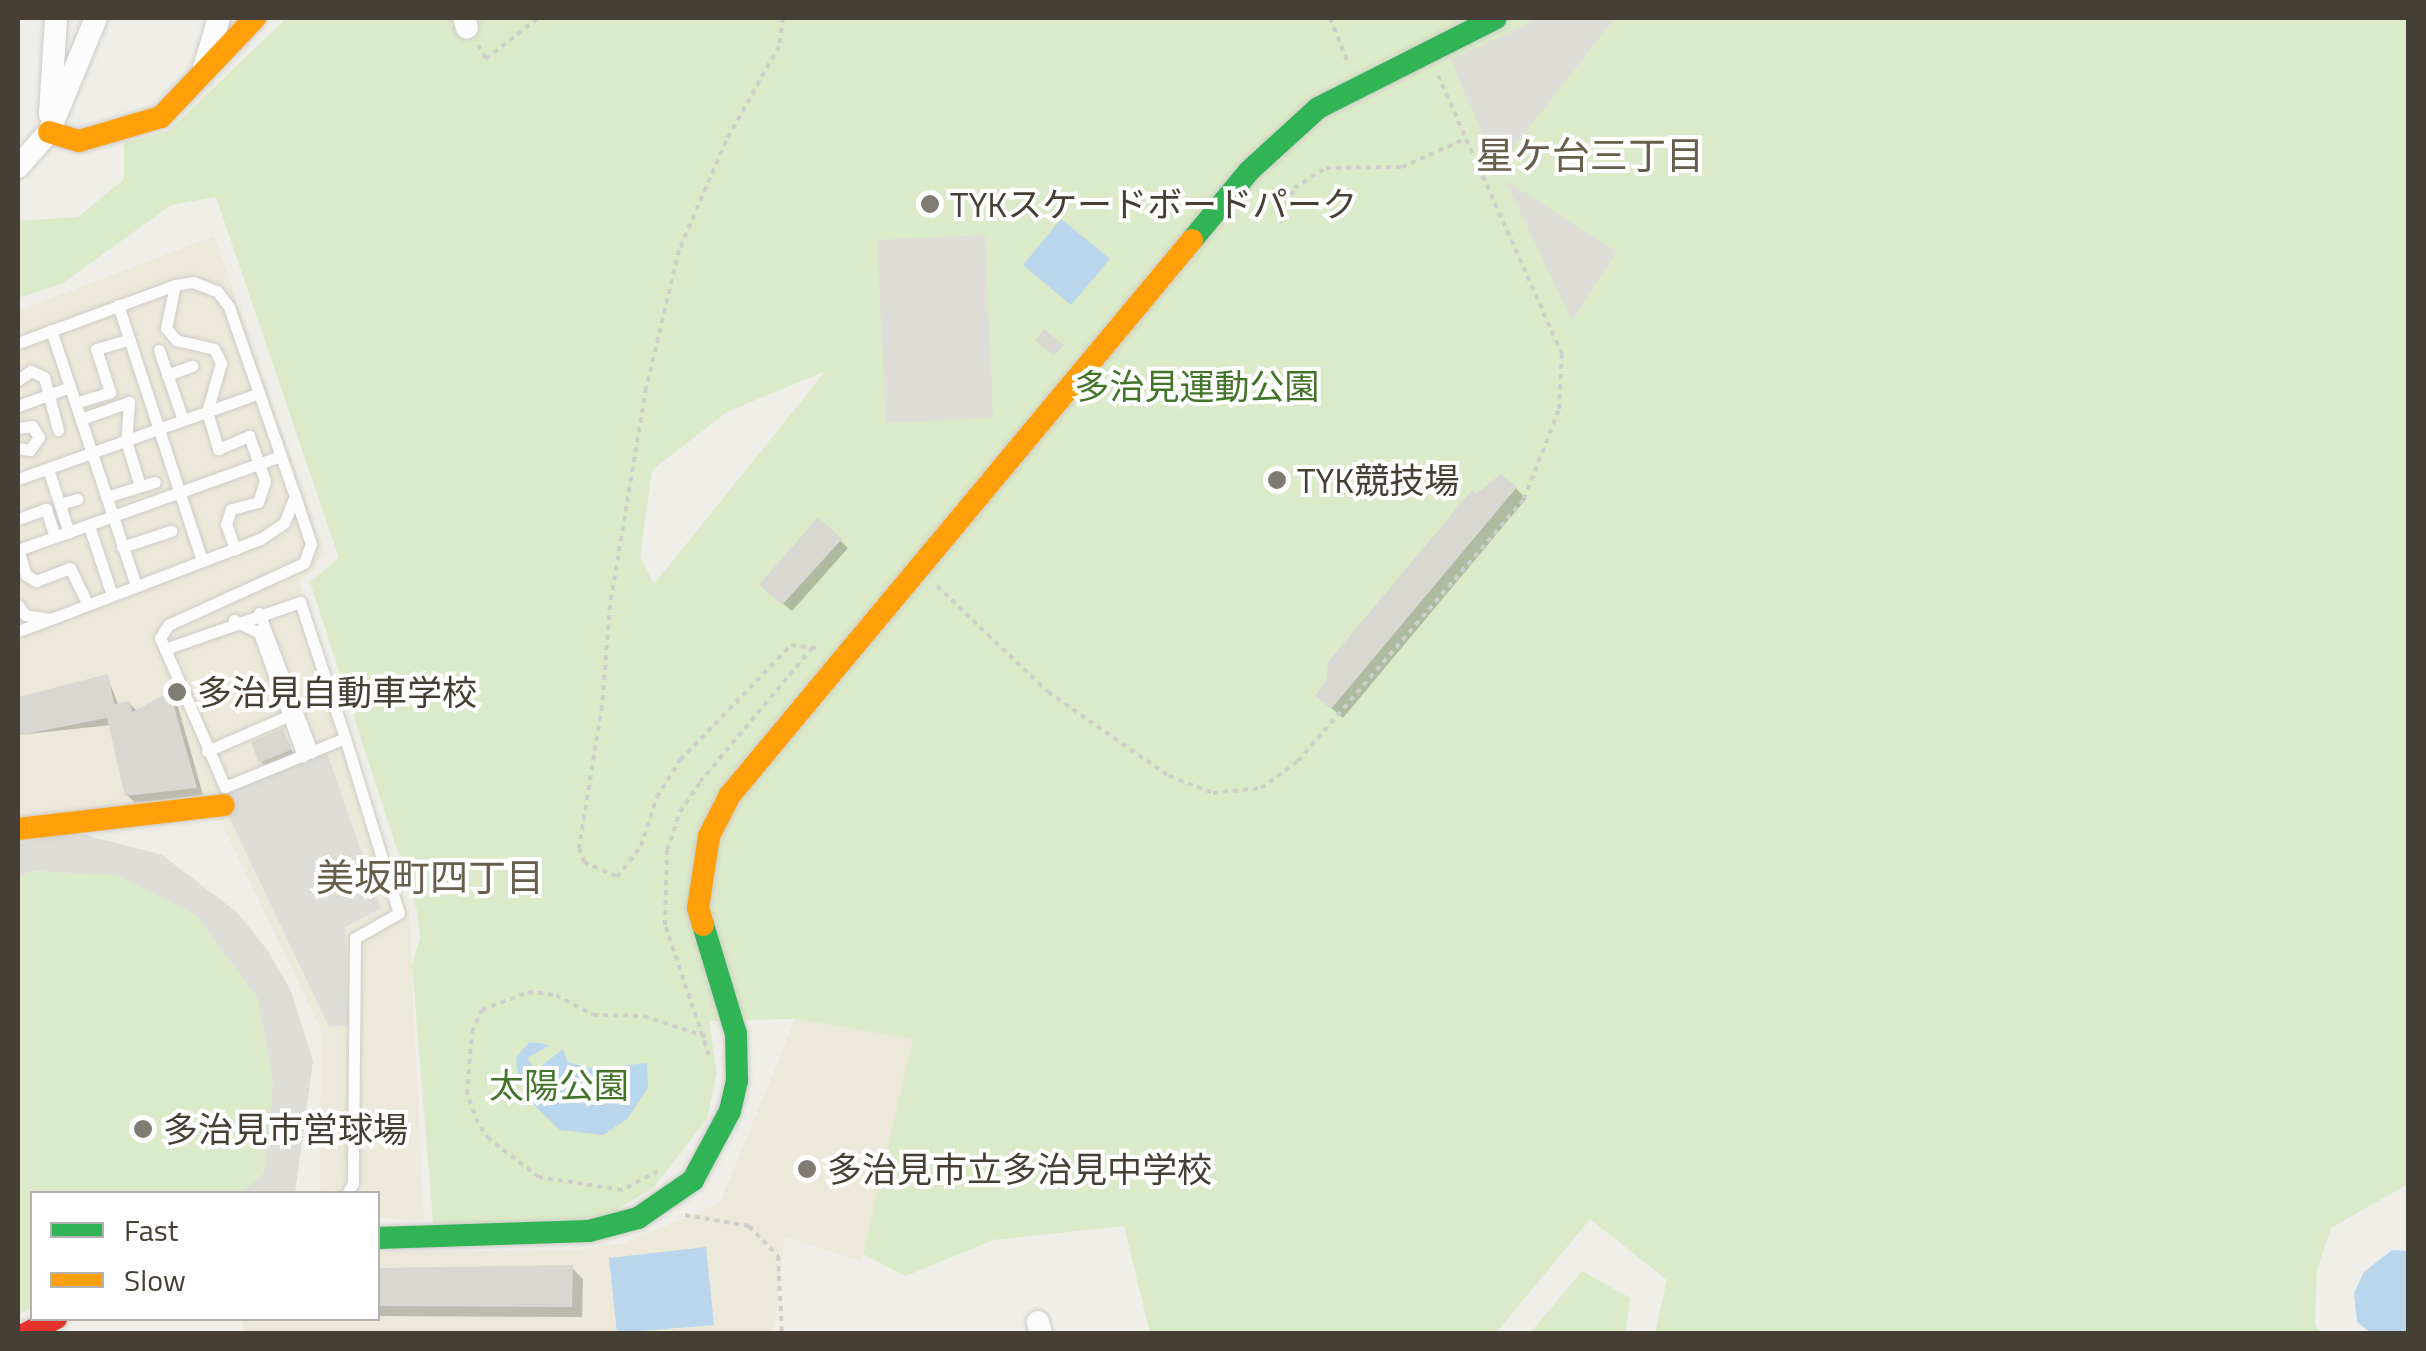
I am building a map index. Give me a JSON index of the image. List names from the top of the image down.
{
  "districts": ["星ケ台三丁目", "美坂町四丁目"],
  "parks": ["多治見運動公園", "太陽公園"],
  "places": [
    "TYKスケードボードパーク",
    "TYK競技場",
    "多治見自動車学校",
    "多治見市営球場",
    "多治見市立多治見中学校"
  ],
  "legend": ["Fast", "Slow"]
}
